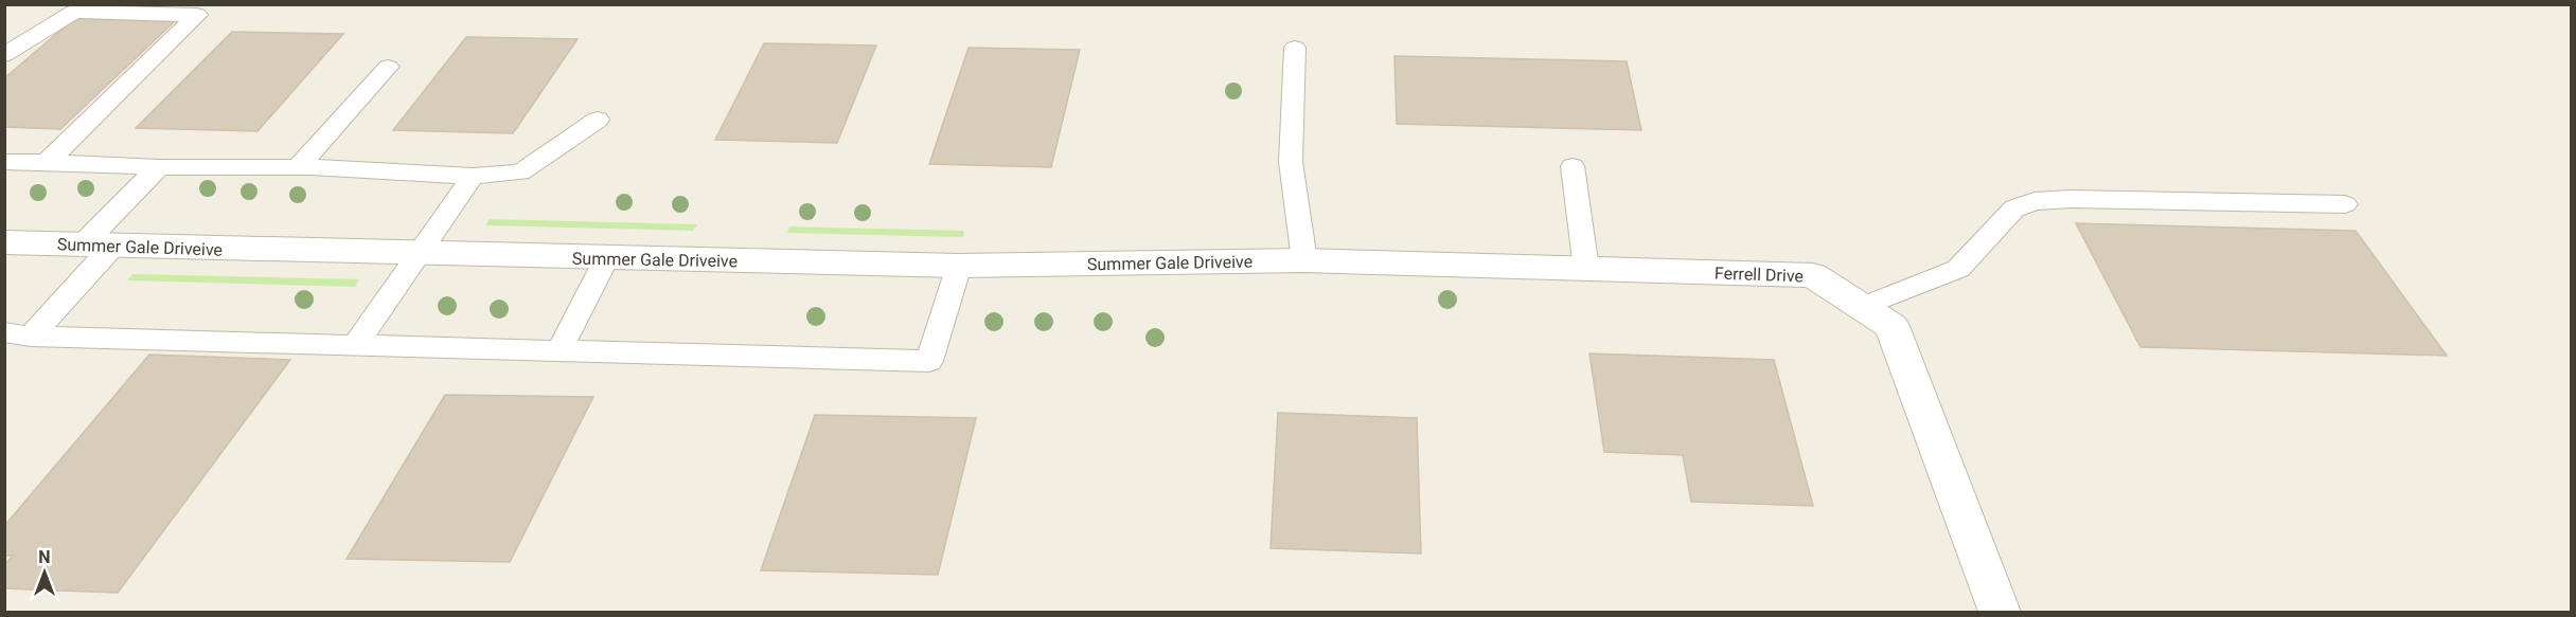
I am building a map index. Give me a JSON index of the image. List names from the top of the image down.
{
  "streets": {
    "street": ["Summer Gale Driveive", "Ferrell Drive"]
  },
  "crossings": [
    ["Summer Gale Driveive", "Ferrell Drive"]
  ],
  "north": "top"
}
